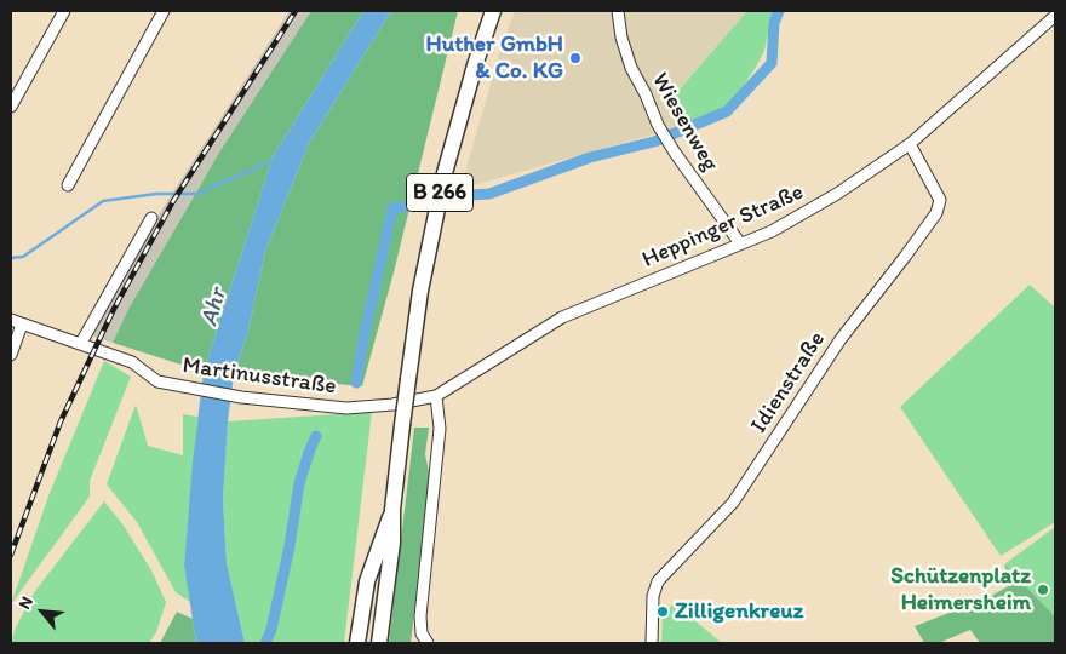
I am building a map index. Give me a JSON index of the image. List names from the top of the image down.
{
  "streets": {
    "highway": ["B 266"],
    "street": [
      "Wiesenweg",
      "Heppinger Straße",
      "Martinusstraße",
      "Idienstraße"
    ]
  },
  "crossings": [
    ["Wiesenweg", "Heppinger Straße"],
    ["Heppinger Straße", "Martinusstraße"],
    ["Heppinger Straße", "Idienstraße"]
  ],
  "water": ["Ahr"],
  "places": ["Huther GmbH & Co. KG", "Schützenplatz Heimersheim", "Zilligenkreuz"],
  "north": "top left"
}
